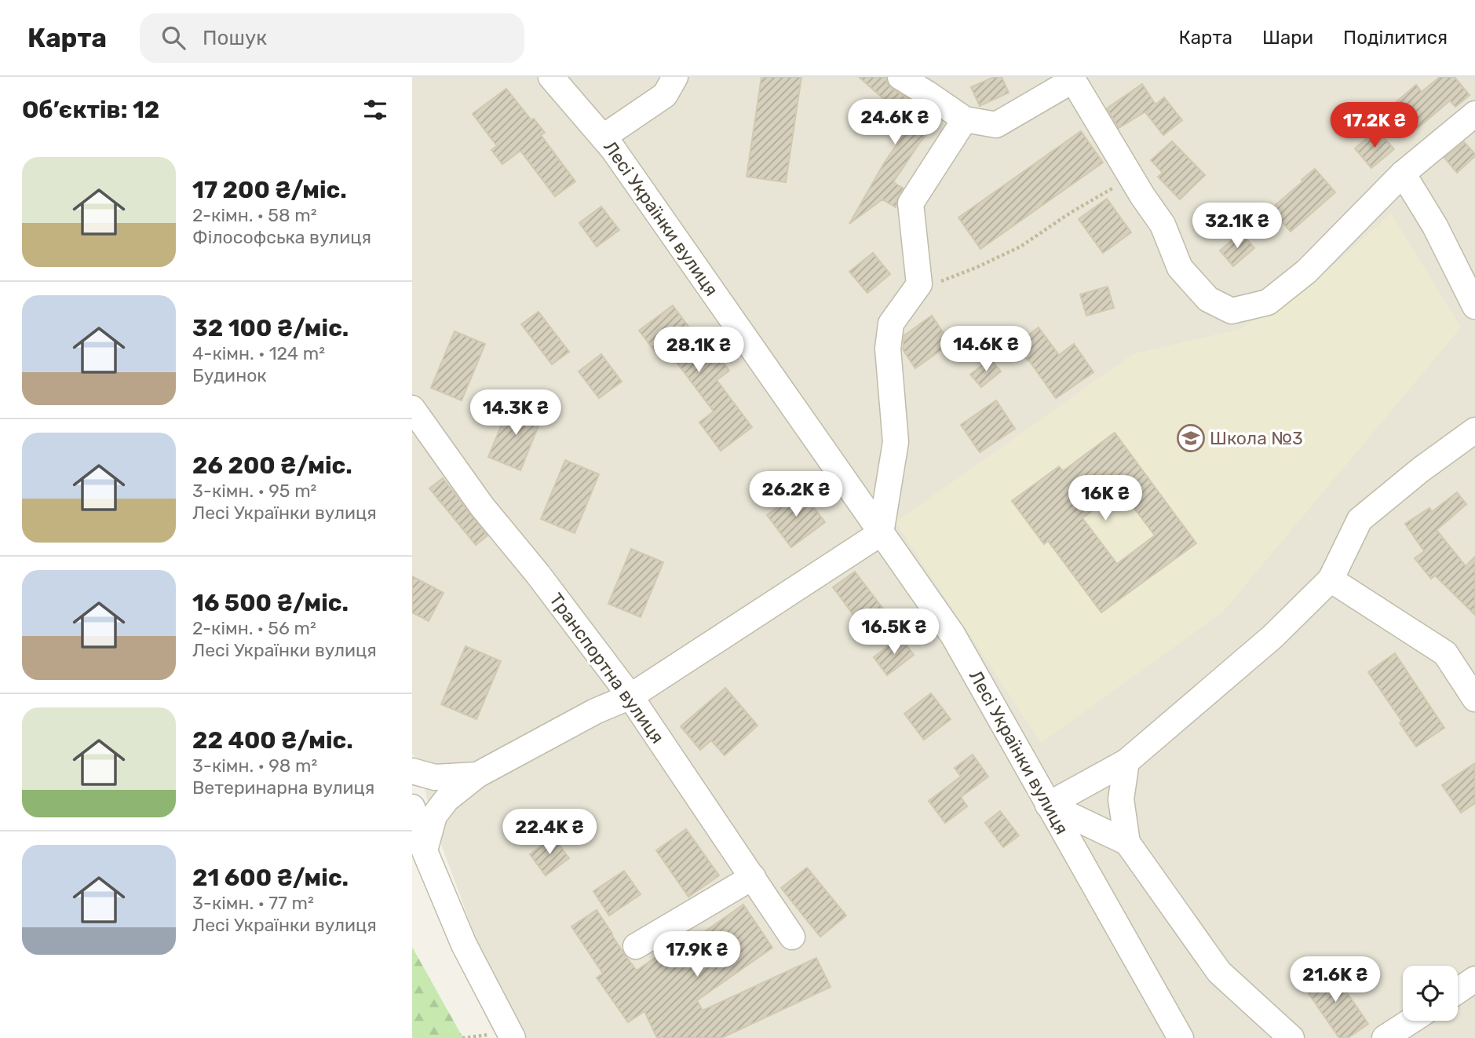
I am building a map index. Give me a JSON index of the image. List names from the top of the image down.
{
  "streets": {
    "street": ["Лесі Українки вулиця", "Транспортна вулиця"]
  },
  "places": {
    "school or university": ["Школа №3"]
  },
  "page": {
    "header": "Карта",
    "search": "Пошук",
    "nav": ["Карта", "Шари", "Поділитися"],
    "heading": "Об’єктів: 12",
    "price": [
      "24.6K ₴",
      "17.2K ₴",
      "32.1K ₴",
      "14.6K ₴",
      "28.1K ₴",
      "14.3K ₴",
      "26.2K ₴",
      "16K ₴",
      "16.5K ₴",
      "22.4K ₴",
      "17.9K ₴",
      "21.6K ₴"
    ],
    "list": [
      {
        "name": "17 200 ₴/міс.",
        "note": "2-кімн. · 58 m² · Філософська вулиця"
      },
      {
        "name": "32 100 ₴/міс.",
        "note": "4-кімн. · 124 m² · Будинок"
      },
      {
        "name": "26 200 ₴/міс.",
        "note": "3-кімн. · 95 m² · Лесі Українки вулиця"
      },
      {
        "name": "16 500 ₴/міс.",
        "note": "2-кімн. · 56 m² · Лесі Українки вулиця"
      },
      {
        "name": "22 400 ₴/міс.",
        "note": "3-кімн. · 98 m² · Ветеринарна вулиця"
      },
      {
        "name": "21 600 ₴/міс.",
        "note": "3-кімн. · 77 m² · Лесі Українки вулиця"
      }
    ]
  }
}
